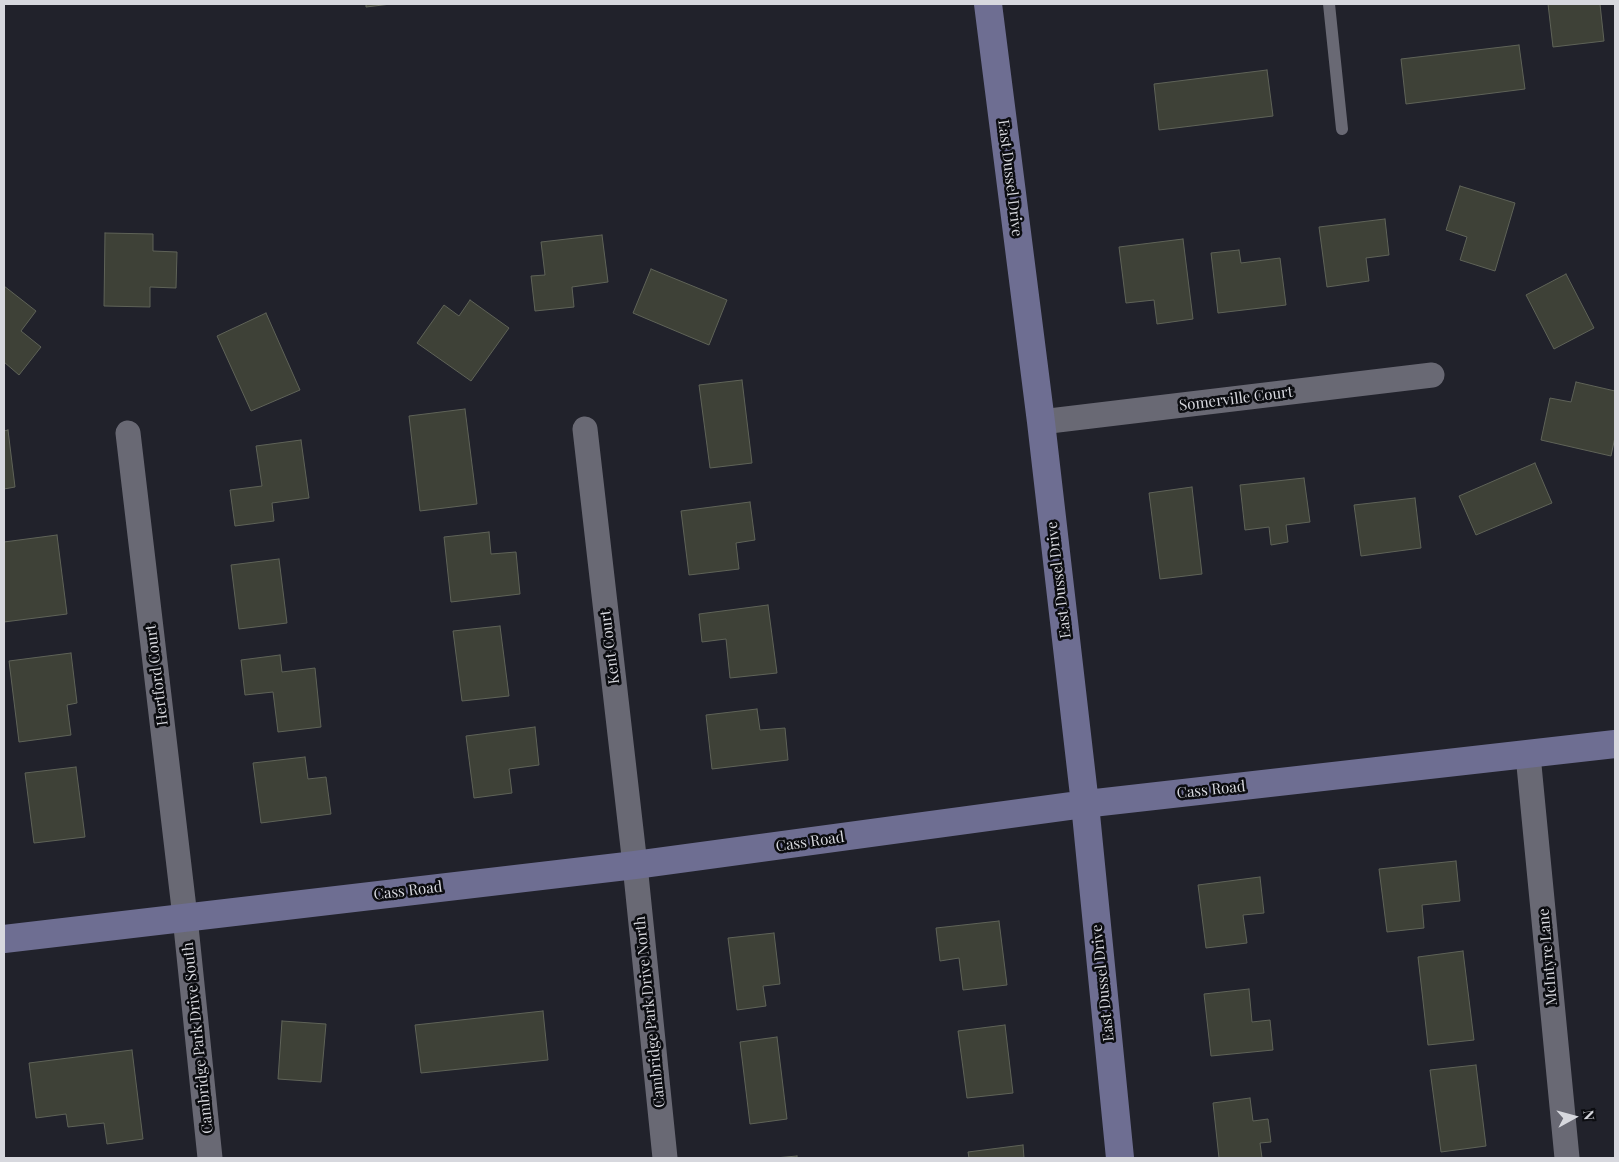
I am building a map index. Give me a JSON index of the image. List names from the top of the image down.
{
  "streets": {
    "street": [
      "East Dussel Drive",
      "Somerville Court",
      "Kent Court",
      "Hertford Court",
      "Cass Road",
      "McIntyre Lane",
      "Cambridge Park Drive North",
      "Cambridge Park Drive South"
    ]
  },
  "crossings": [
    ["East Dussel Drive", "Somerville Court"],
    ["East Dussel Drive", "Cass Road"],
    ["Kent Court", "Cass Road"],
    ["Kent Court", "Cambridge Park Drive North"],
    ["Hertford Court", "Cass Road"],
    ["Hertford Court", "Cambridge Park Drive South"],
    ["Cass Road", "McIntyre Lane"],
    ["Cass Road", "Cambridge Park Drive North"],
    ["Cass Road", "Cambridge Park Drive South"]
  ],
  "north": "right"
}
